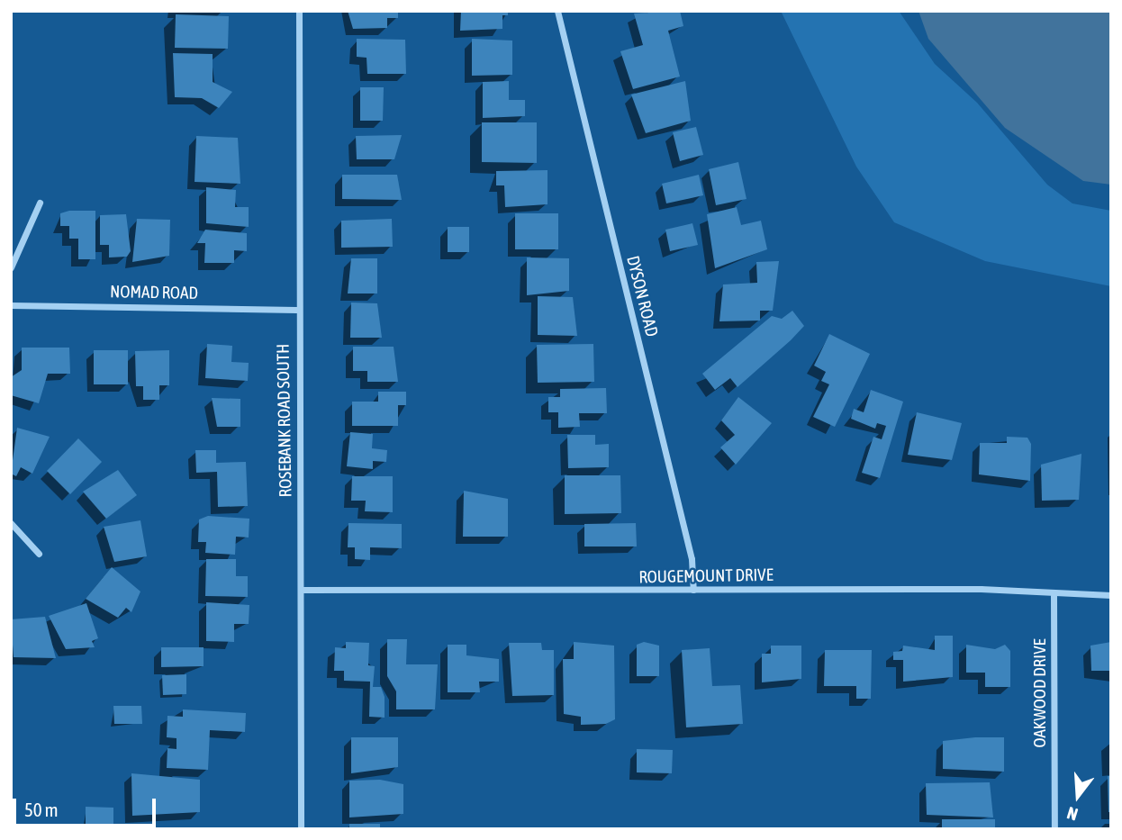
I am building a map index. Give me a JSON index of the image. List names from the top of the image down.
{
  "streets": {
    "street": [
      "NOMAD ROAD",
      "DYSON ROAD",
      "ROSEBANK ROAD SOUTH",
      "ROUGEMOUNT DRIVE",
      "OAKWOOD DRIVE"
    ]
  },
  "crossings": [
    ["NOMAD ROAD", "ROSEBANK ROAD SOUTH"],
    ["DYSON ROAD", "ROUGEMOUNT DRIVE"],
    ["ROSEBANK ROAD SOUTH", "ROUGEMOUNT DRIVE"],
    ["ROUGEMOUNT DRIVE", "OAKWOOD DRIVE"]
  ],
  "scale_bar": "50 m",
  "north": "bottom"
}
